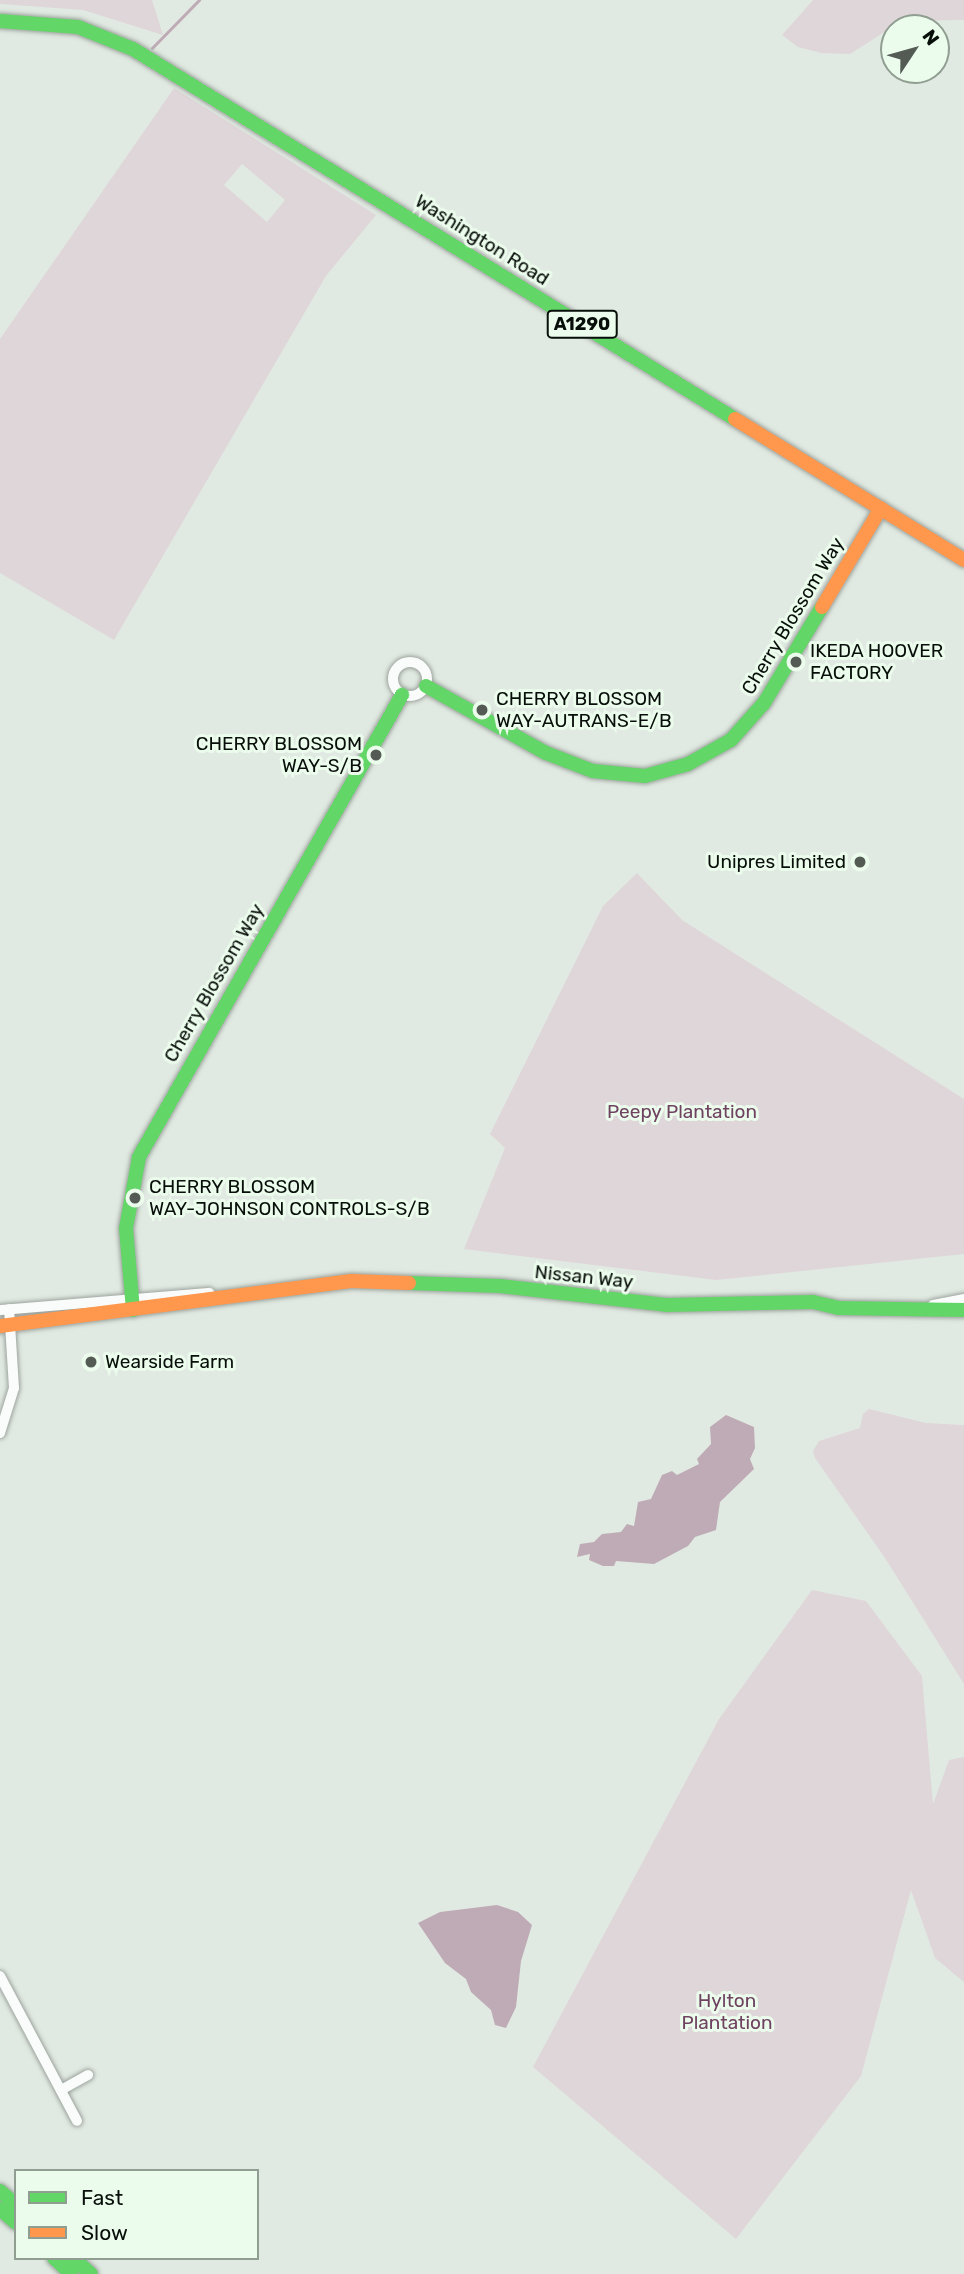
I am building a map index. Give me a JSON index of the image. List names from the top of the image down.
{
  "streets": {
    "main road": [
      "Washington Road",
      "A1290",
      "Cherry Blossom Way",
      "Nissan Way"
    ]
  },
  "crossings": [
    ["Washington Road", "Cherry Blossom Way"],
    ["Cherry Blossom Way", "Nissan Way"]
  ],
  "parks": ["Peepy Plantation", "Hylton Plantation"],
  "places": [
    "IKEDA HOOVER FACTORY",
    "CHERRY BLOSSOM WAY-AUTRANS-E/B",
    "CHERRY BLOSSOM WAY-S/B",
    "Unipres Limited",
    "CHERRY BLOSSOM WAY-JOHNSON CONTROLS-S/B",
    "Wearside Farm"
  ],
  "legend": ["Fast", "Slow"],
  "north": "top right"
}
